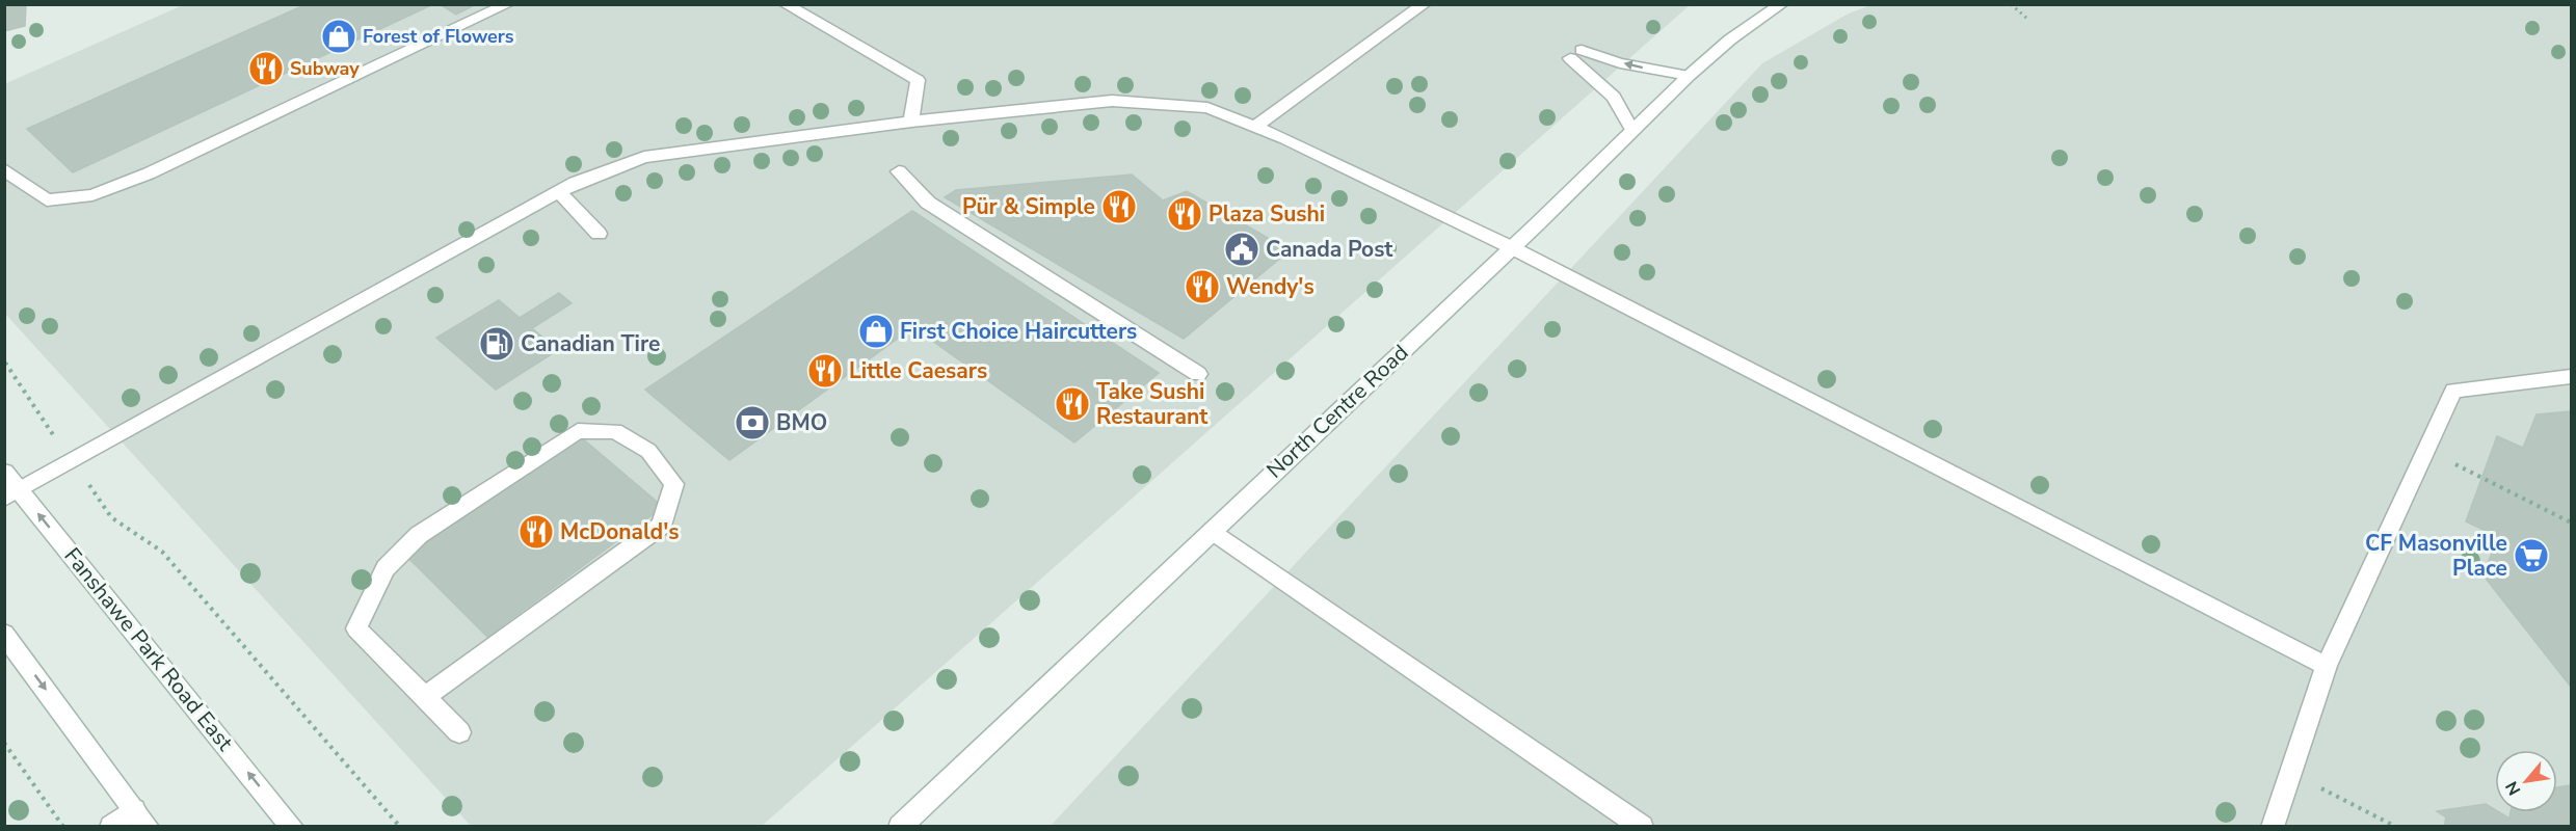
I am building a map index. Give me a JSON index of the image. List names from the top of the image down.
{
  "streets": {
    "street": ["North Centre Road", "Fanshawe Park Road East"]
  },
  "places": {
    "shop": ["Forest of Flowers", "First Choice Haircutters"],
    "restaurant": [
      "Subway",
      "Pür & Simple",
      "Plaza Sushi",
      "Wendy's",
      "Little Caesars",
      "Take Sushi Restaurant",
      "McDonald's"
    ],
    "public building": ["Canada Post"],
    "fuel station": ["Canadian Tire"],
    "bank": ["BMO"],
    "supermarket": ["CF Masonville Place"]
  },
  "north": "bottom left"
}
